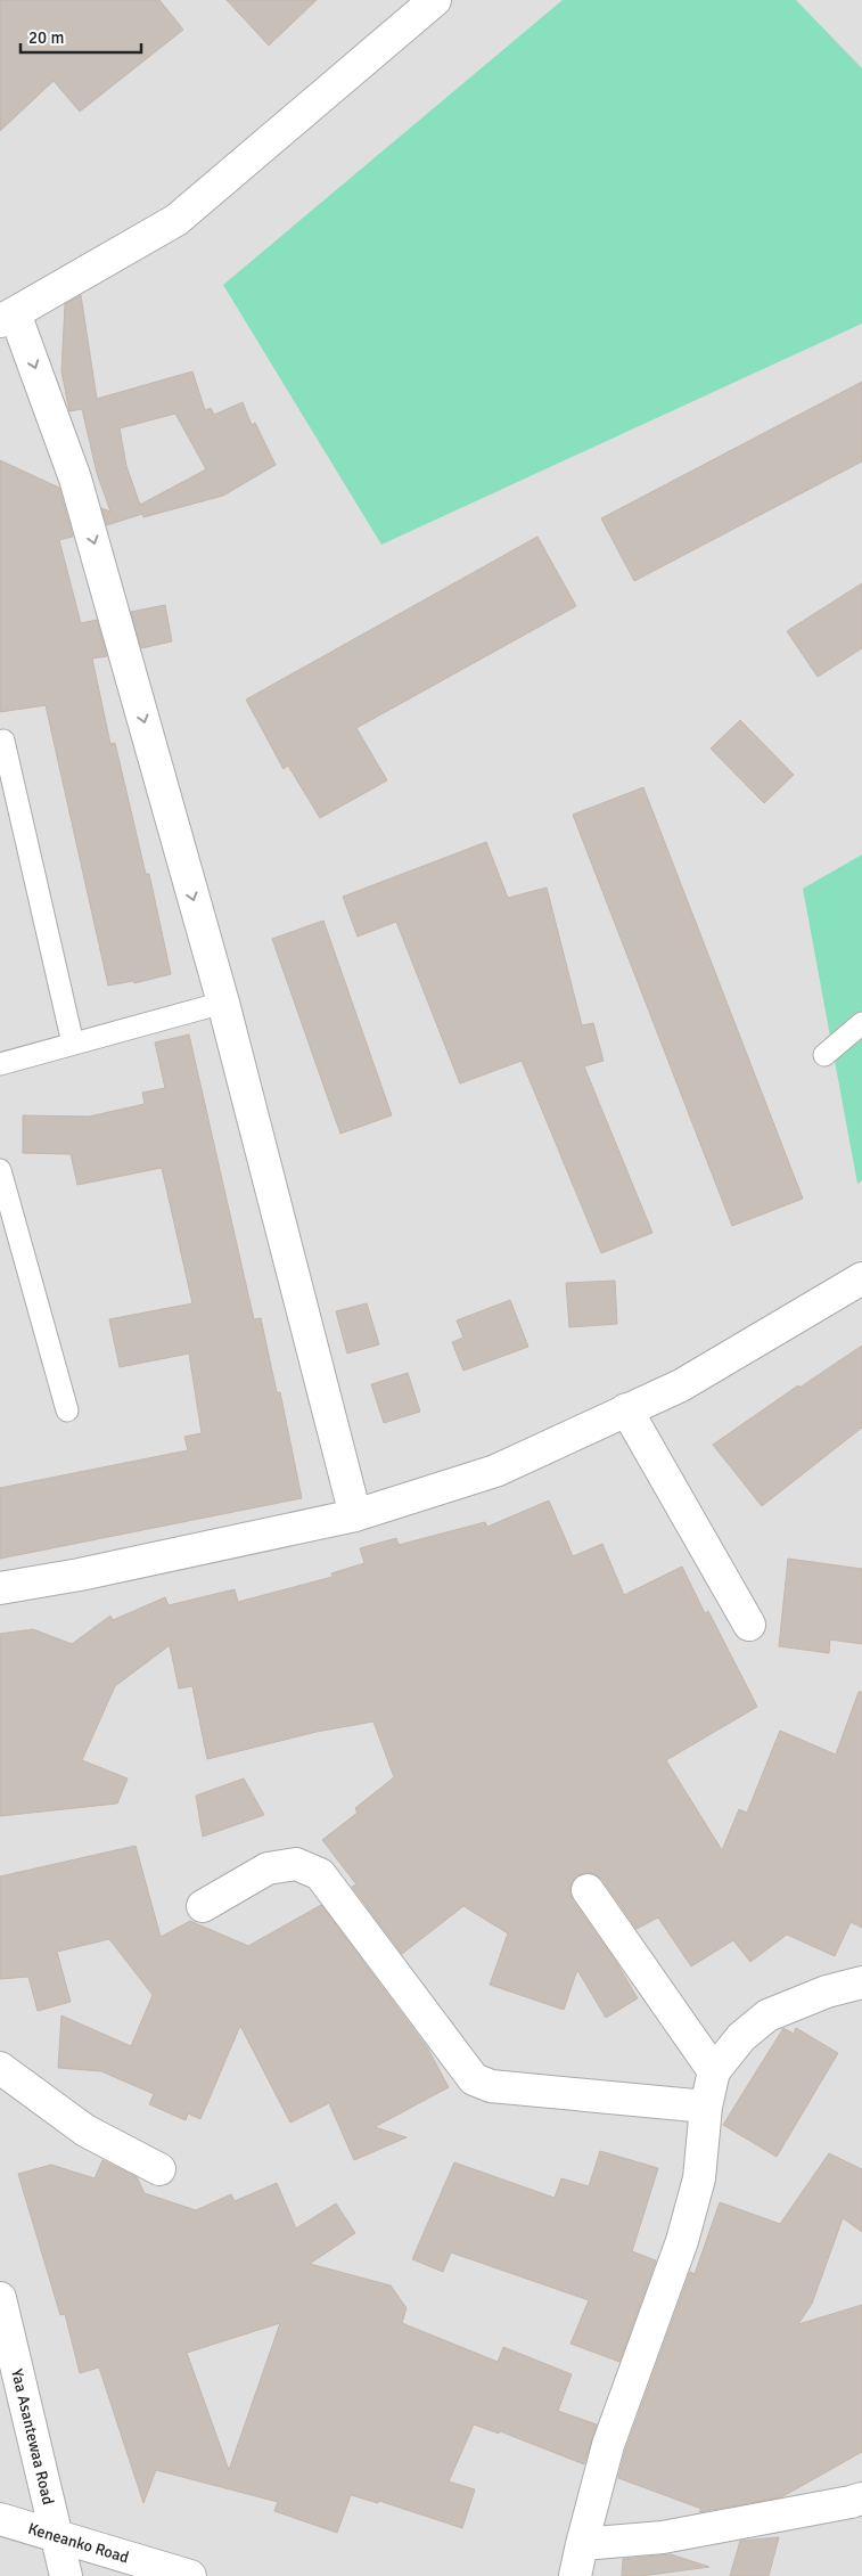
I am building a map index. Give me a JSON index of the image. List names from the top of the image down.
{
  "streets": {
    "street": ["Yaa Asantewaa Road", "Keneanko Road"]
  },
  "crossings": [
    ["Yaa Asantewaa Road", "Keneanko Road"]
  ],
  "scale_bar": "20 m"
}
